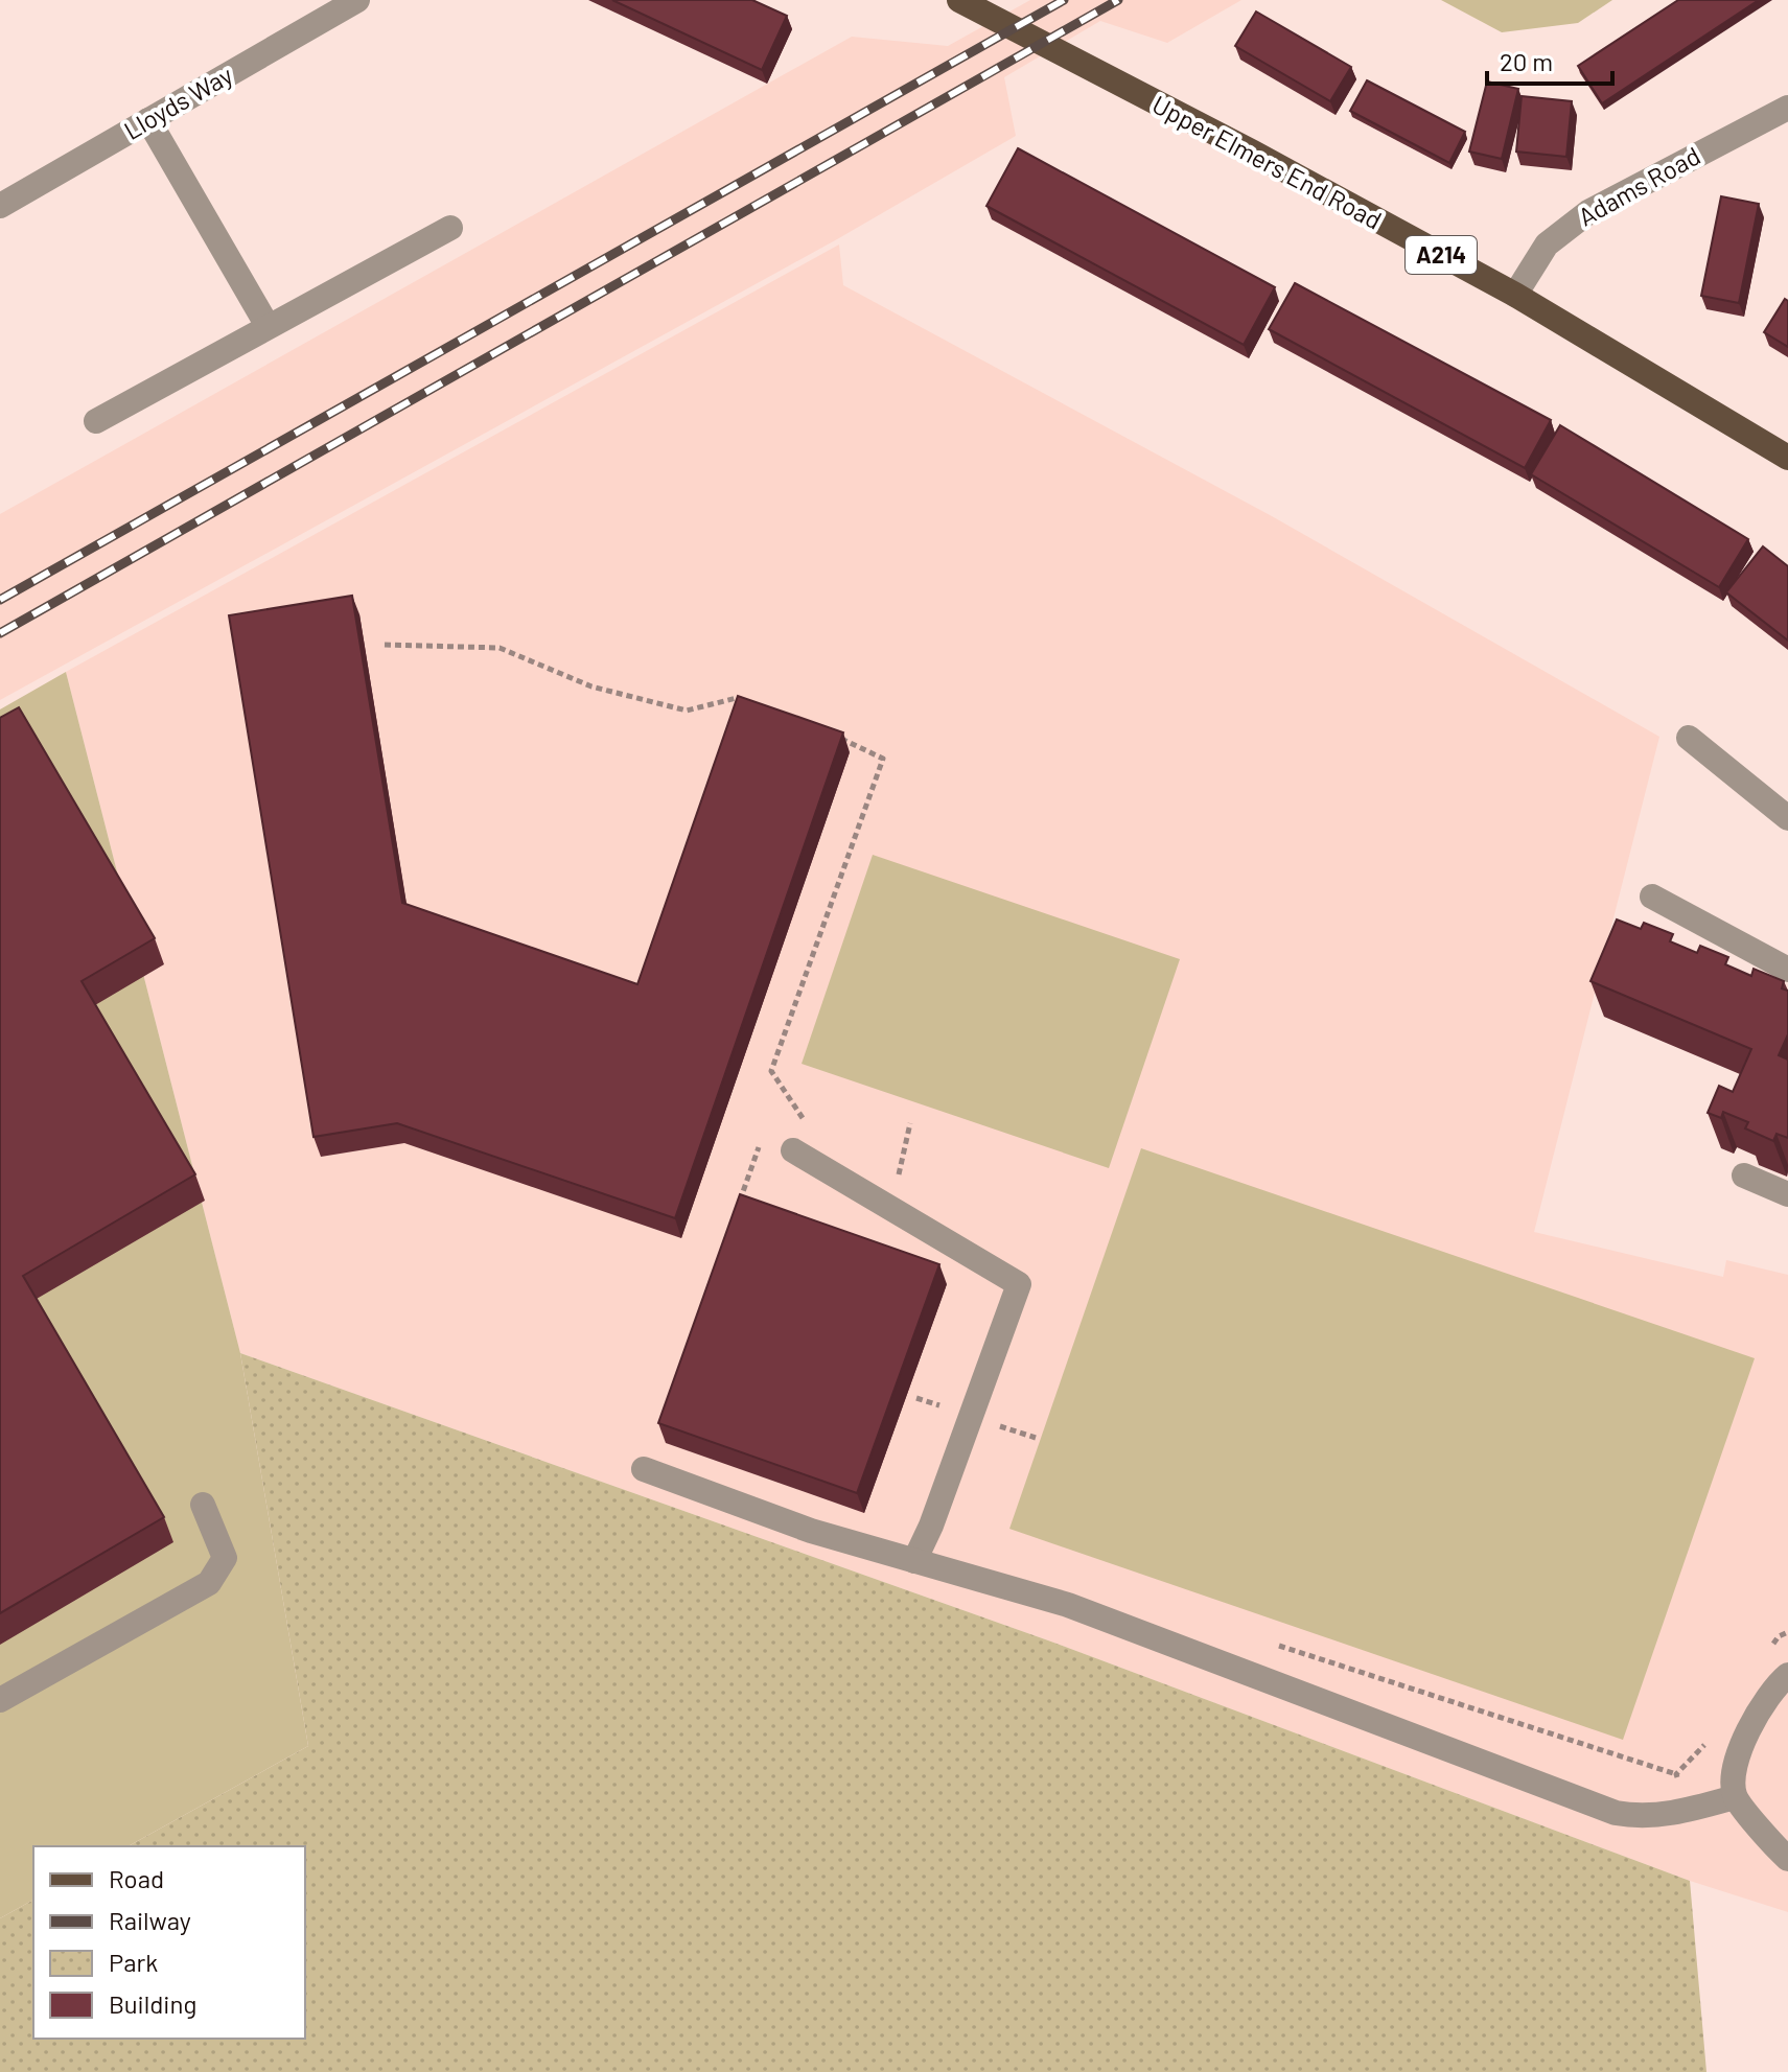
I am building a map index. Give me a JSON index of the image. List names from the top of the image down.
{
  "streets": {
    "main road": ["Upper Elmers End Road", "A214"],
    "street": ["Lloyds Way", "Adams Road"]
  },
  "crossings": [
    ["Upper Elmers End Road", "Adams Road"]
  ],
  "legend": [
    "Road",
    "Railway",
    "Park",
    "Building"
  ],
  "scale_bar": "20 m"
}
